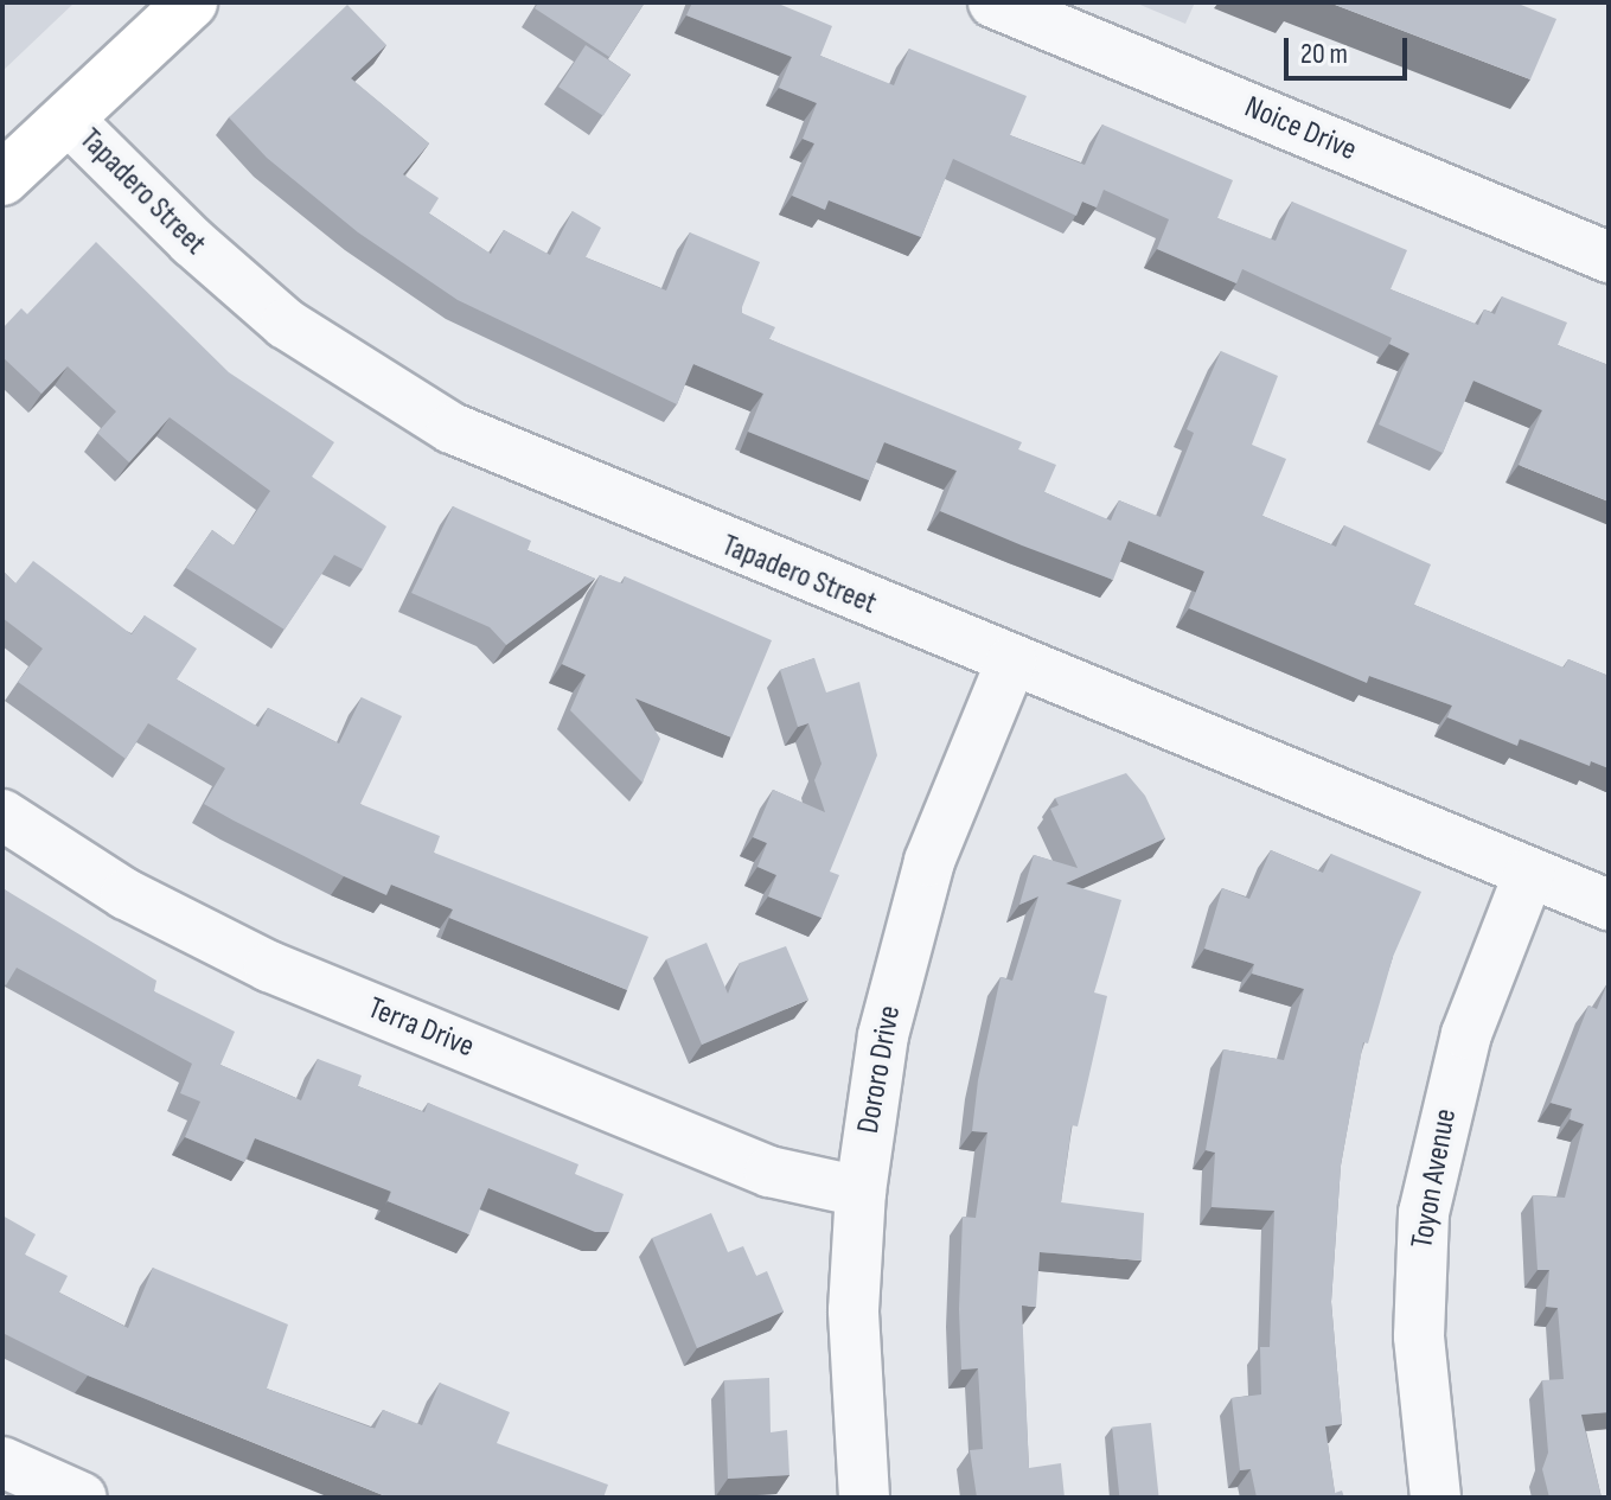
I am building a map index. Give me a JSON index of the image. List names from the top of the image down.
{
  "streets": {
    "street": [
      "Noice Drive",
      "Tapadero Street",
      "Terra Drive",
      "Dororo Drive",
      "Toyon Avenue"
    ]
  },
  "crossings": [
    ["Tapadero Street", "Dororo Drive"],
    ["Tapadero Street", "Toyon Avenue"],
    ["Terra Drive", "Dororo Drive"]
  ],
  "scale_bar": "20 m"
}
